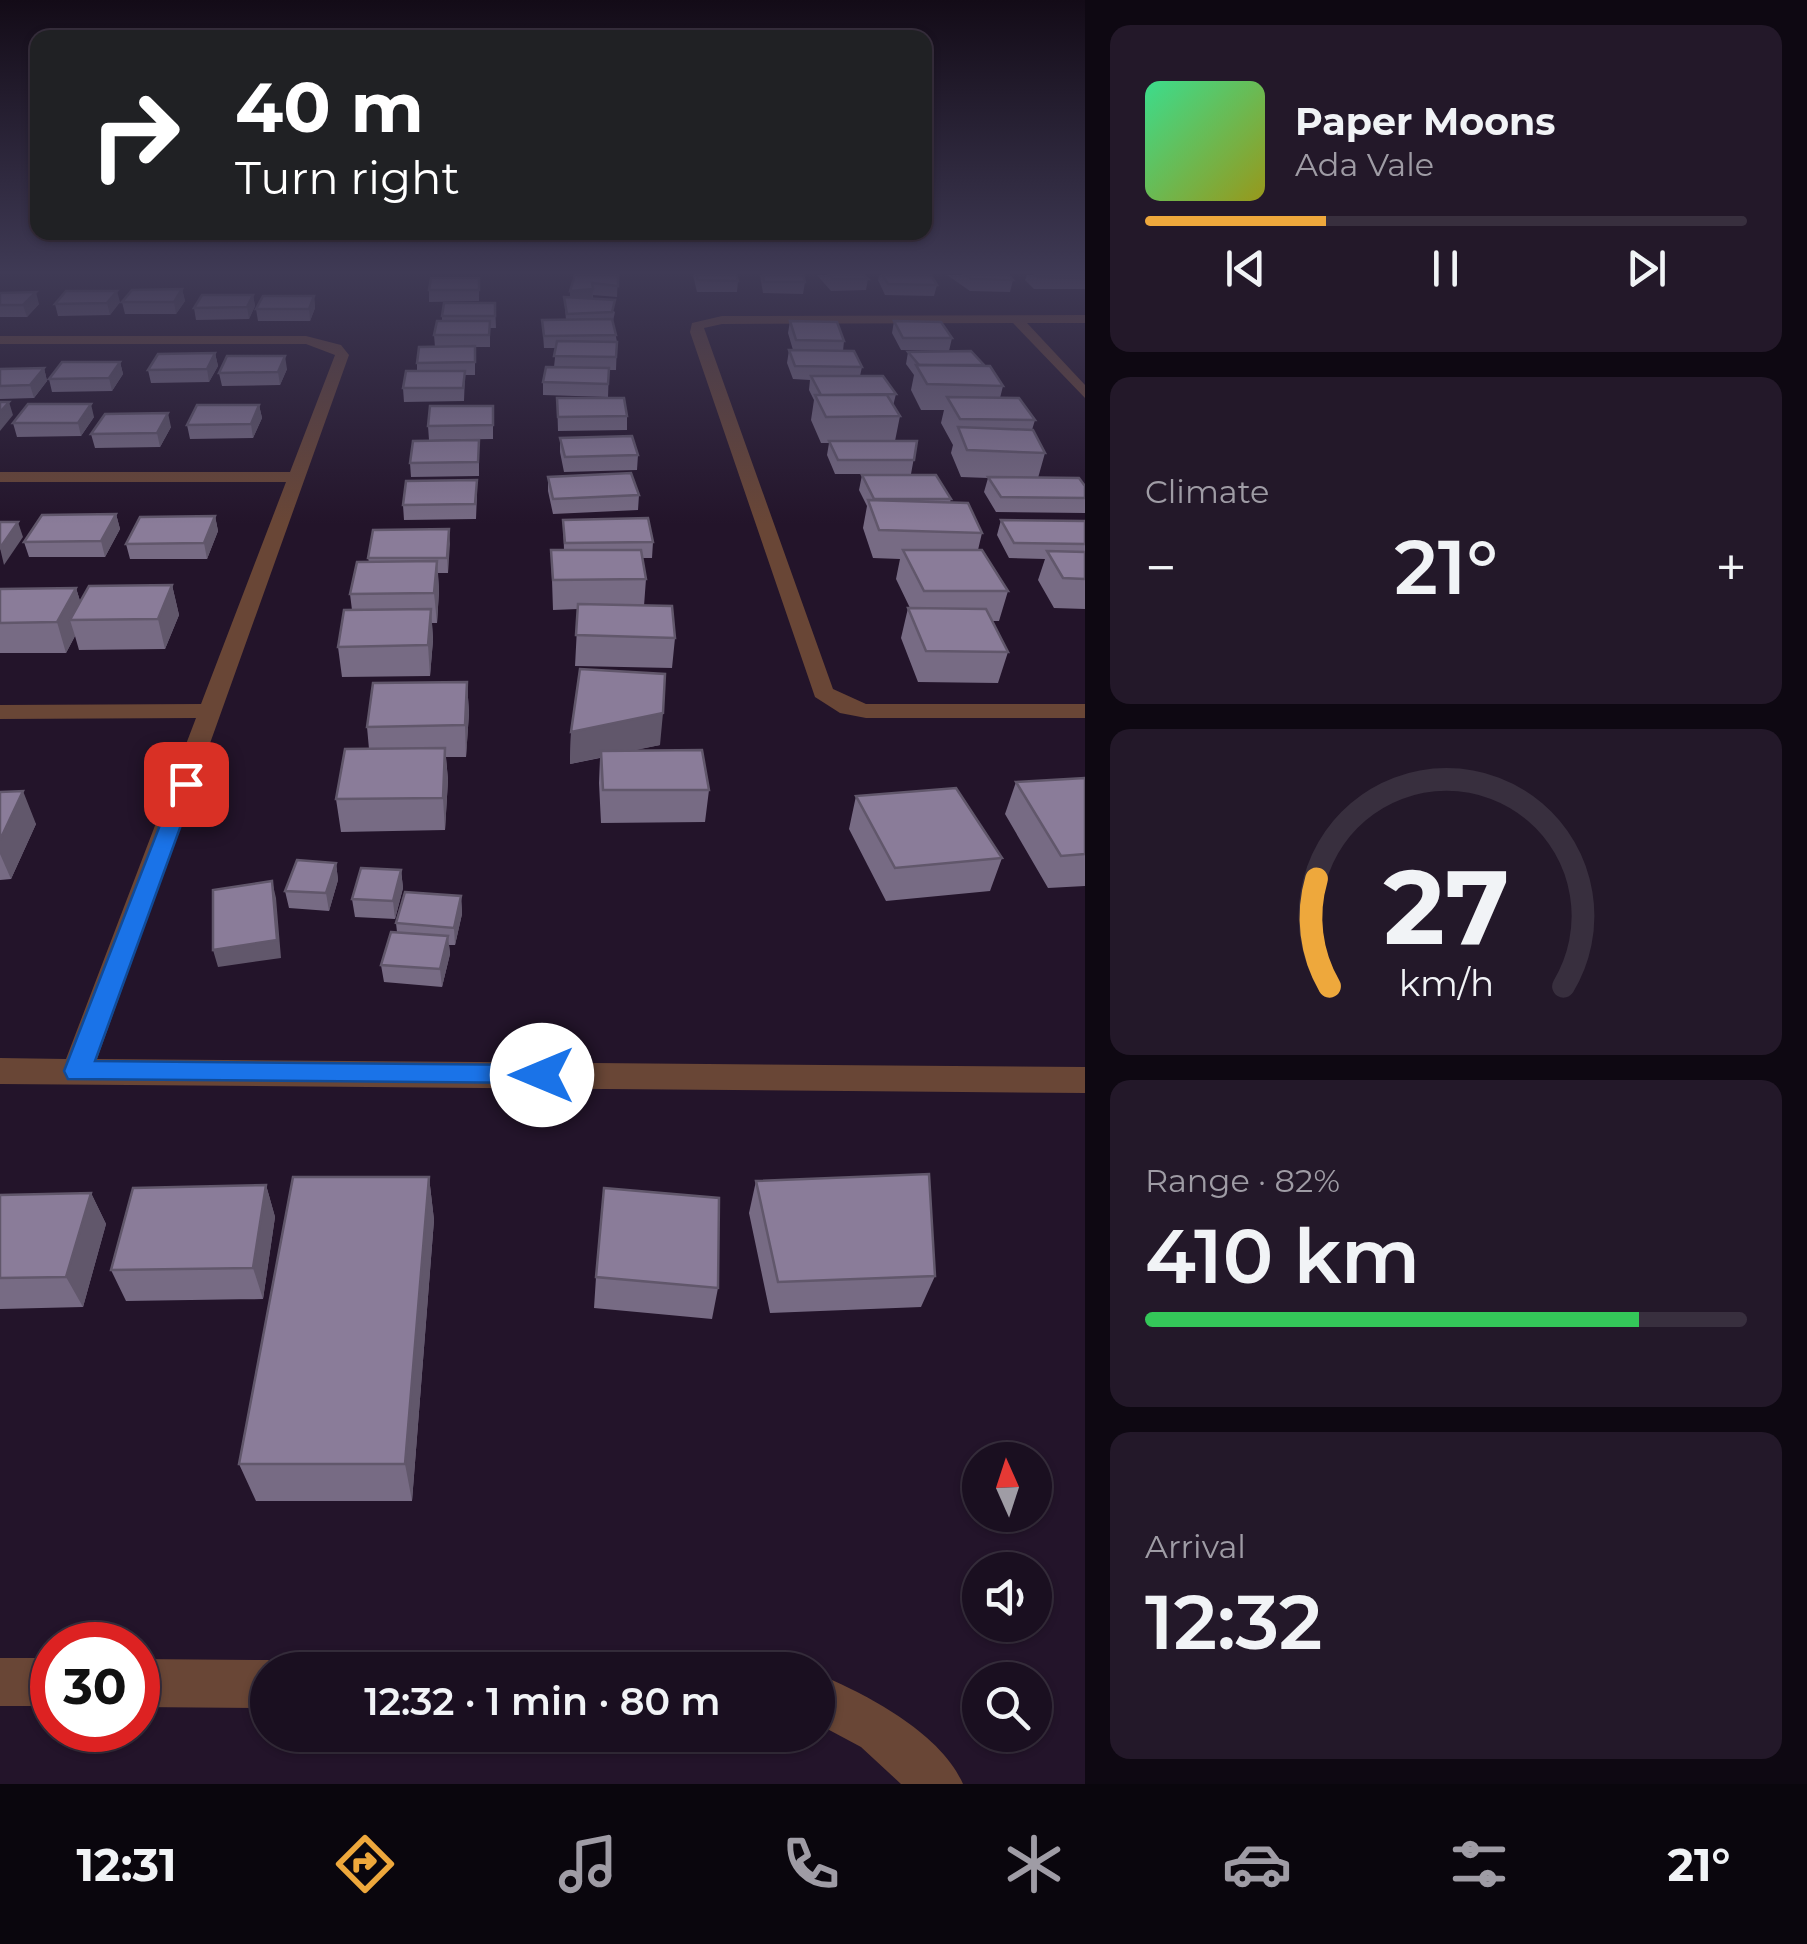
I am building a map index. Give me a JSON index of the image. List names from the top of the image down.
{
  "north": "top",
  "page": {
    "turn": ["40 m", "Turn right"],
    "song": ["Paper Moons", "Ada Vale"],
    "tile": [
      "Climate",
      ["Range · 82%", "410 km"],
      ["Arrival", "12:32"]
    ],
    "heat": ["−", "21°", "+"],
    "limit": "30",
    "trip": "12:32 · 1 min · 80 m",
    "tabs": ["12:31", "21°"],
    "gauge": ["27", "km/h"]
  }
}
